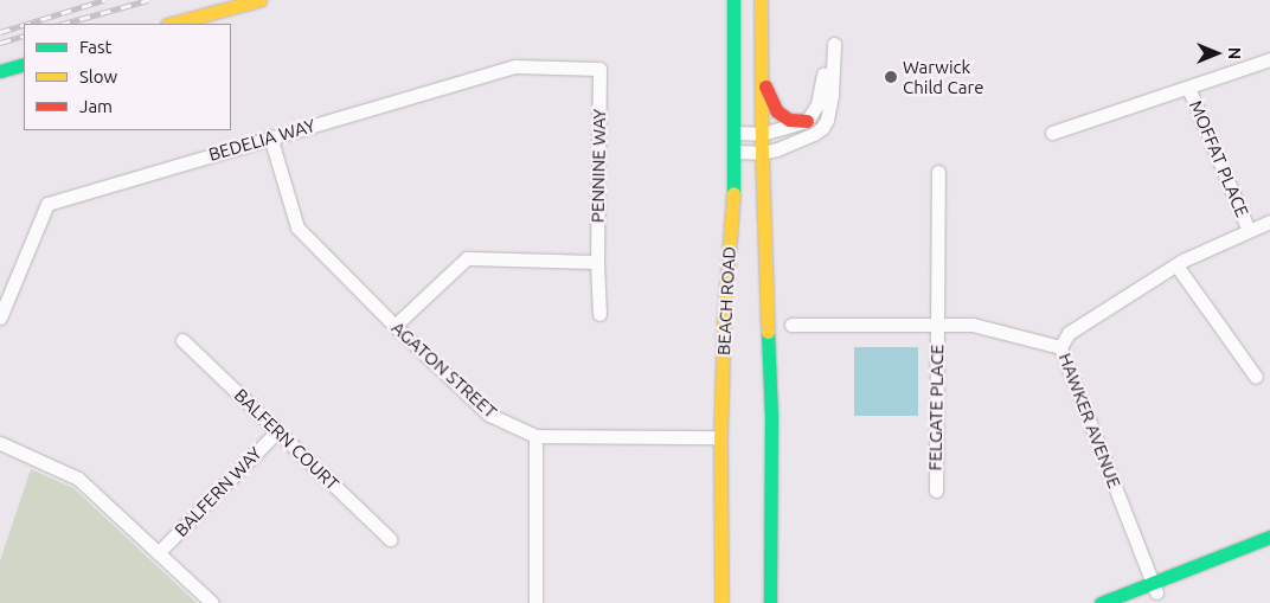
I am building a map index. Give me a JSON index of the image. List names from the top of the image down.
{
  "streets": {
    "main road": ["BEACH ROAD"],
    "street": [
      "BEDELIA WAY",
      "MOFFAT PLACE",
      "PENNINE WAY",
      "AGATON STREET",
      "FELGATE PLACE",
      "HAWKER AVENUE",
      "BALFERN COURT",
      "BALFERN WAY"
    ]
  },
  "crossings": [
    ["BEDELIA WAY", "PENNINE WAY"],
    ["BEDELIA WAY", "AGATON STREET"],
    ["MOFFAT PLACE", "HAWKER AVENUE"],
    ["BEACH ROAD", "AGATON STREET"],
    ["FELGATE PLACE", "HAWKER AVENUE"],
    ["BALFERN COURT", "BALFERN WAY"]
  ],
  "places": ["Warwick Child Care"],
  "legend": ["Fast", "Slow", "Jam"],
  "north": "right"
}
